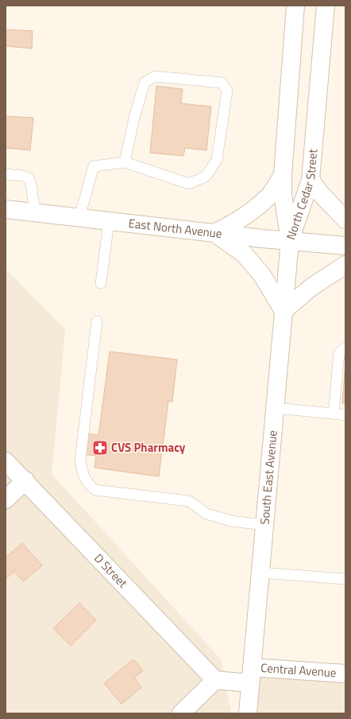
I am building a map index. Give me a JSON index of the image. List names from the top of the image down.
{
  "streets": {
    "main road": [
      "North Cedar Street",
      "East North Avenue",
      "South East Avenue",
      "D Street",
      "Central Avenue"
    ]
  },
  "crossings": [
    ["North Cedar Street", "East North Avenue"],
    ["North Cedar Street", "South East Avenue"],
    ["East North Avenue", "South East Avenue"],
    ["South East Avenue", "Central Avenue"],
    ["D Street", "Central Avenue"]
  ],
  "places": {
    "pharmacy": ["CVS Pharmacy"]
  }
}
